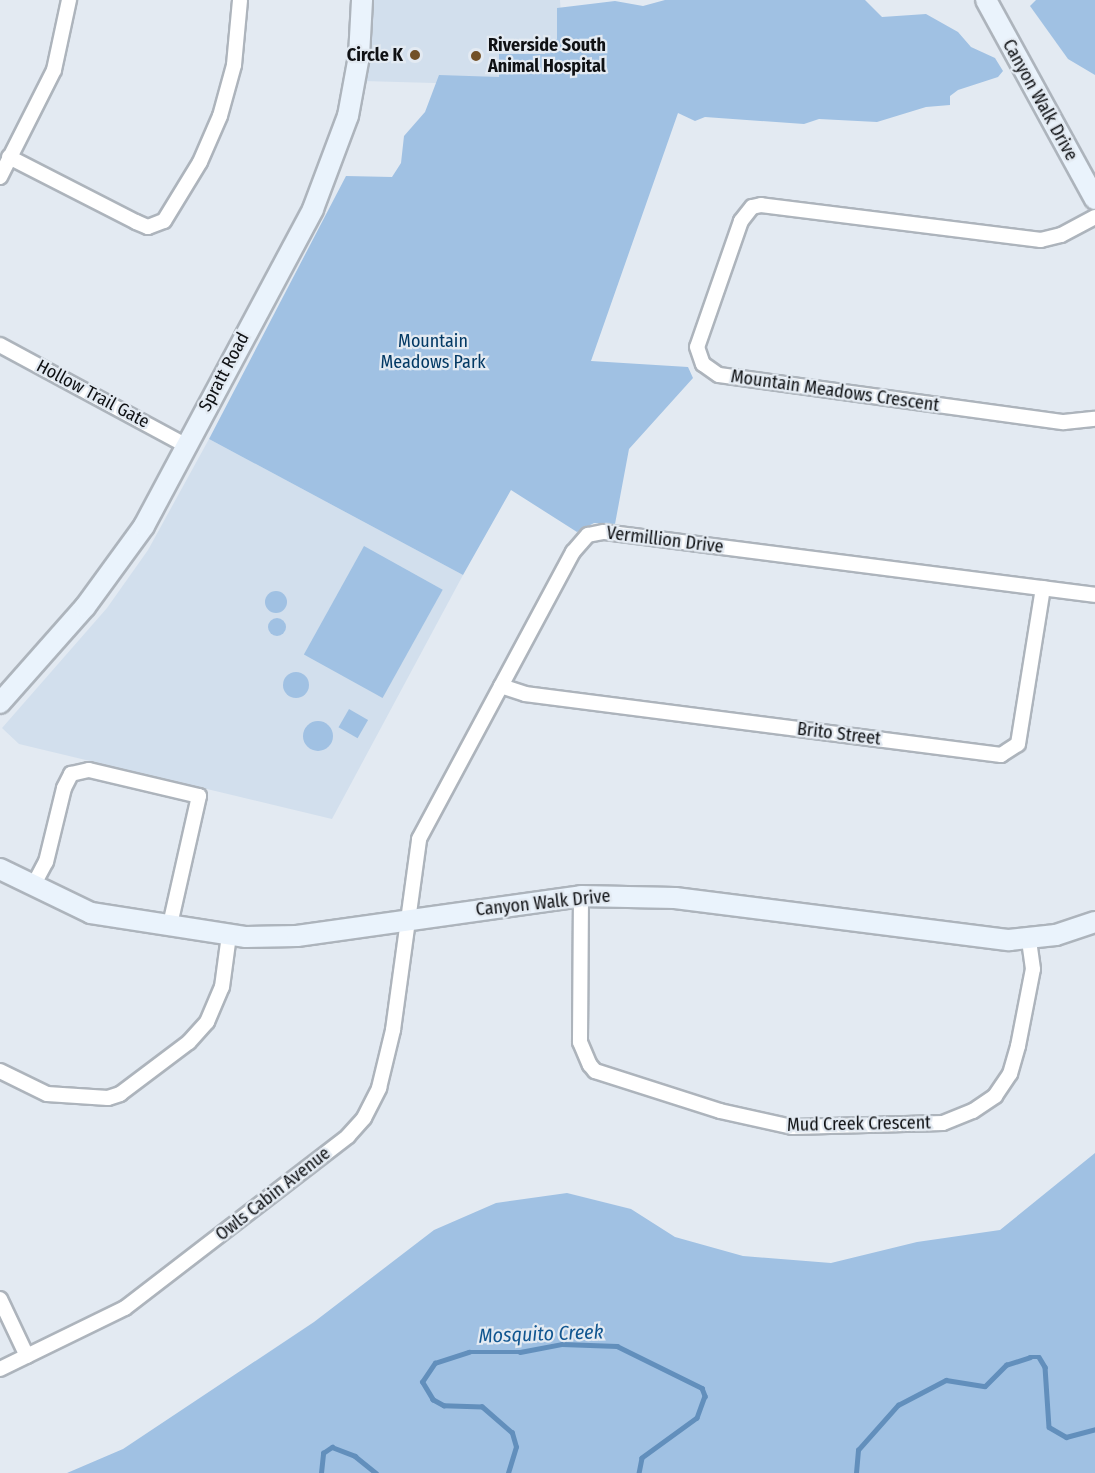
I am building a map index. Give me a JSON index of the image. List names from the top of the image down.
{
  "streets": {
    "street": [
      "Canyon Walk Drive",
      "Spratt Road",
      "Mountain Meadows Crescent",
      "Hollow Trail Gate",
      "Vermillion Drive",
      "Brito Street",
      "Mud Creek Crescent",
      "Owls Cabin Avenue"
    ]
  },
  "crossings": [
    ["Canyon Walk Drive", "Vermillion Drive"],
    ["Canyon Walk Drive", "Mud Creek Crescent"],
    ["Canyon Walk Drive", "Owls Cabin Avenue"],
    ["Spratt Road", "Hollow Trail Gate"],
    ["Vermillion Drive", "Brito Street"],
    ["Vermillion Drive", "Owls Cabin Avenue"]
  ],
  "water": ["Mosquito Creek"],
  "parks": ["Mountain Meadows Park"],
  "places": ["Circle K", "Riverside South Animal Hospital"]
}
